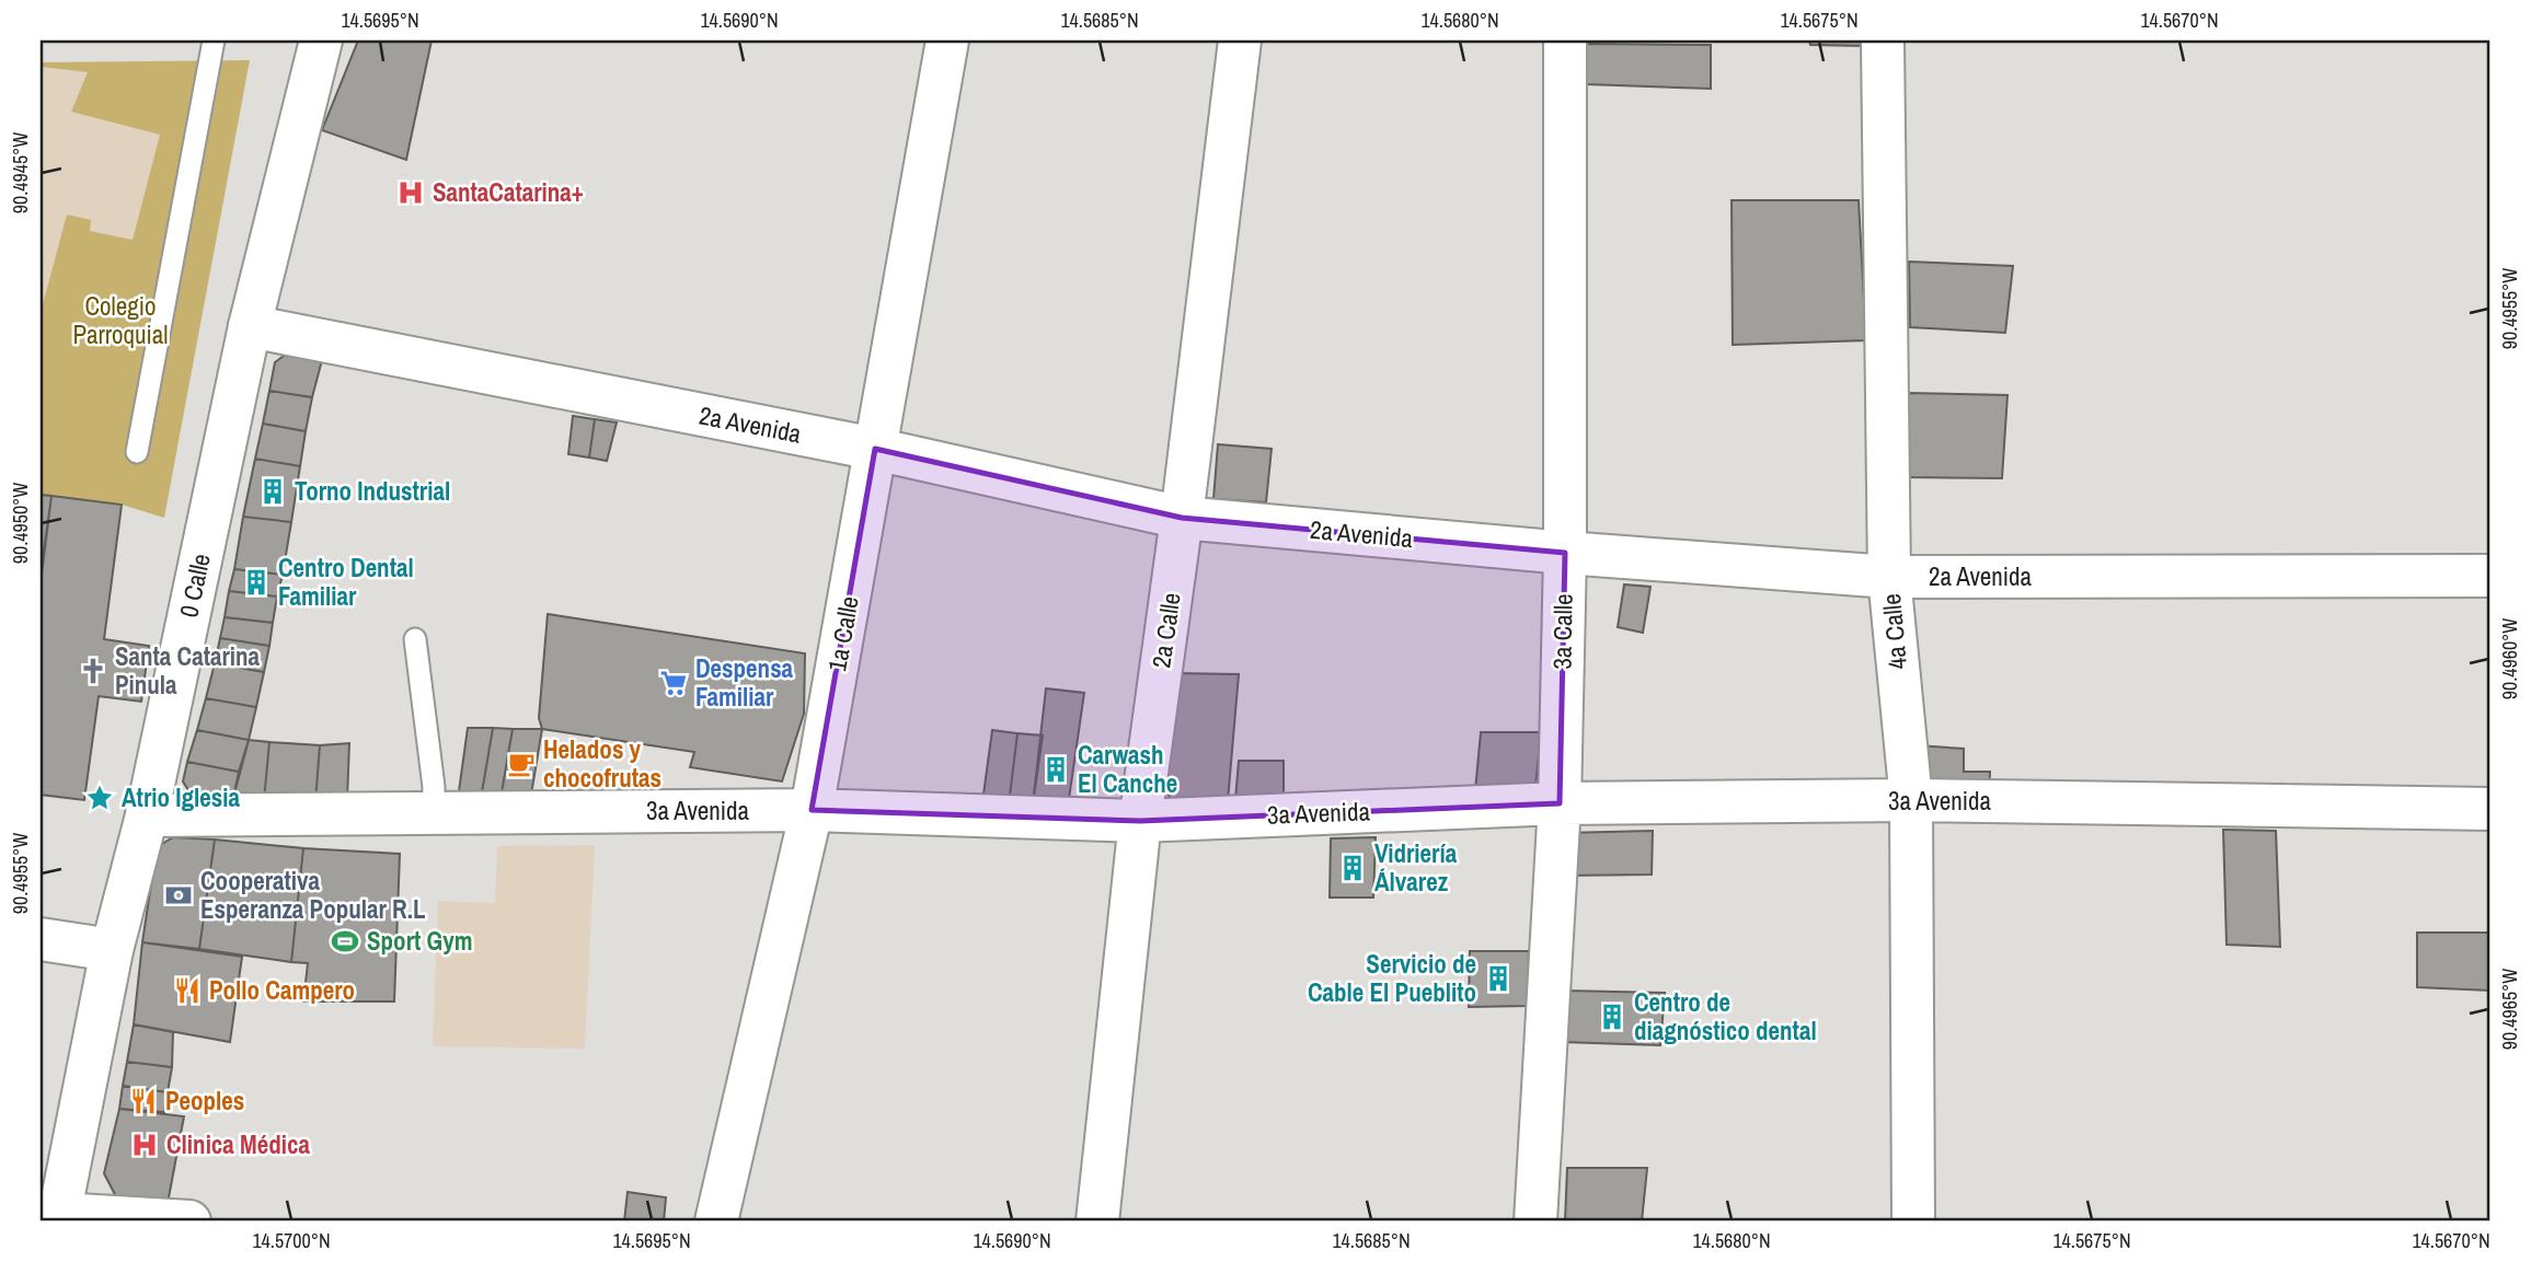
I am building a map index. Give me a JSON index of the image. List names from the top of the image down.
{
  "streets": {
    "street": [
      "2a Avenida",
      "0 Calle",
      "2a Calle",
      "3a Calle",
      "4a Calle",
      "1a Calle",
      "3a Avenida"
    ]
  },
  "crossings": [
    ["2a Avenida", "0 Calle"],
    ["2a Avenida", "2a Calle"],
    ["2a Avenida", "3a Calle"],
    ["2a Avenida", "4a Calle"],
    ["2a Avenida", "1a Calle"],
    ["0 Calle", "3a Avenida"],
    ["2a Calle", "3a Avenida"],
    ["3a Calle", "3a Avenida"],
    ["4a Calle", "3a Avenida"],
    ["1a Calle", "3a Avenida"]
  ],
  "parks": ["Colegio Parroquial"],
  "places": {
    "hospital": ["SantaCatarina+", "Clinica Médica"],
    "building": [
      "Torno Industrial",
      "Centro Dental Familiar",
      "Carwash El Canche",
      "Vidriería Álvarez",
      "Servicio de Cable El Pueblito",
      "Centro de diagnóstico dental"
    ],
    "church": ["Santa Catarina Pinula"],
    "supermarket": ["Despensa Familiar"],
    "cafe": ["Helados y chocofrutas"],
    "place": ["Atrio Iglesia"],
    "bank": ["Cooperativa Esperanza Popular R.L"],
    "sports": ["Sport Gym"],
    "restaurant": ["Pollo Campero", "Peoples"]
  },
  "coordinates": [
    "14.5695°N",
    "14.5690°N",
    "14.5685°N",
    "14.5680°N",
    "14.5675°N",
    "14.5670°N",
    "90.4945°W",
    "90.4955°W",
    "90.4950°W",
    "90.4960°W",
    "90.4965°W",
    "14.5700°N"
  ]
}
